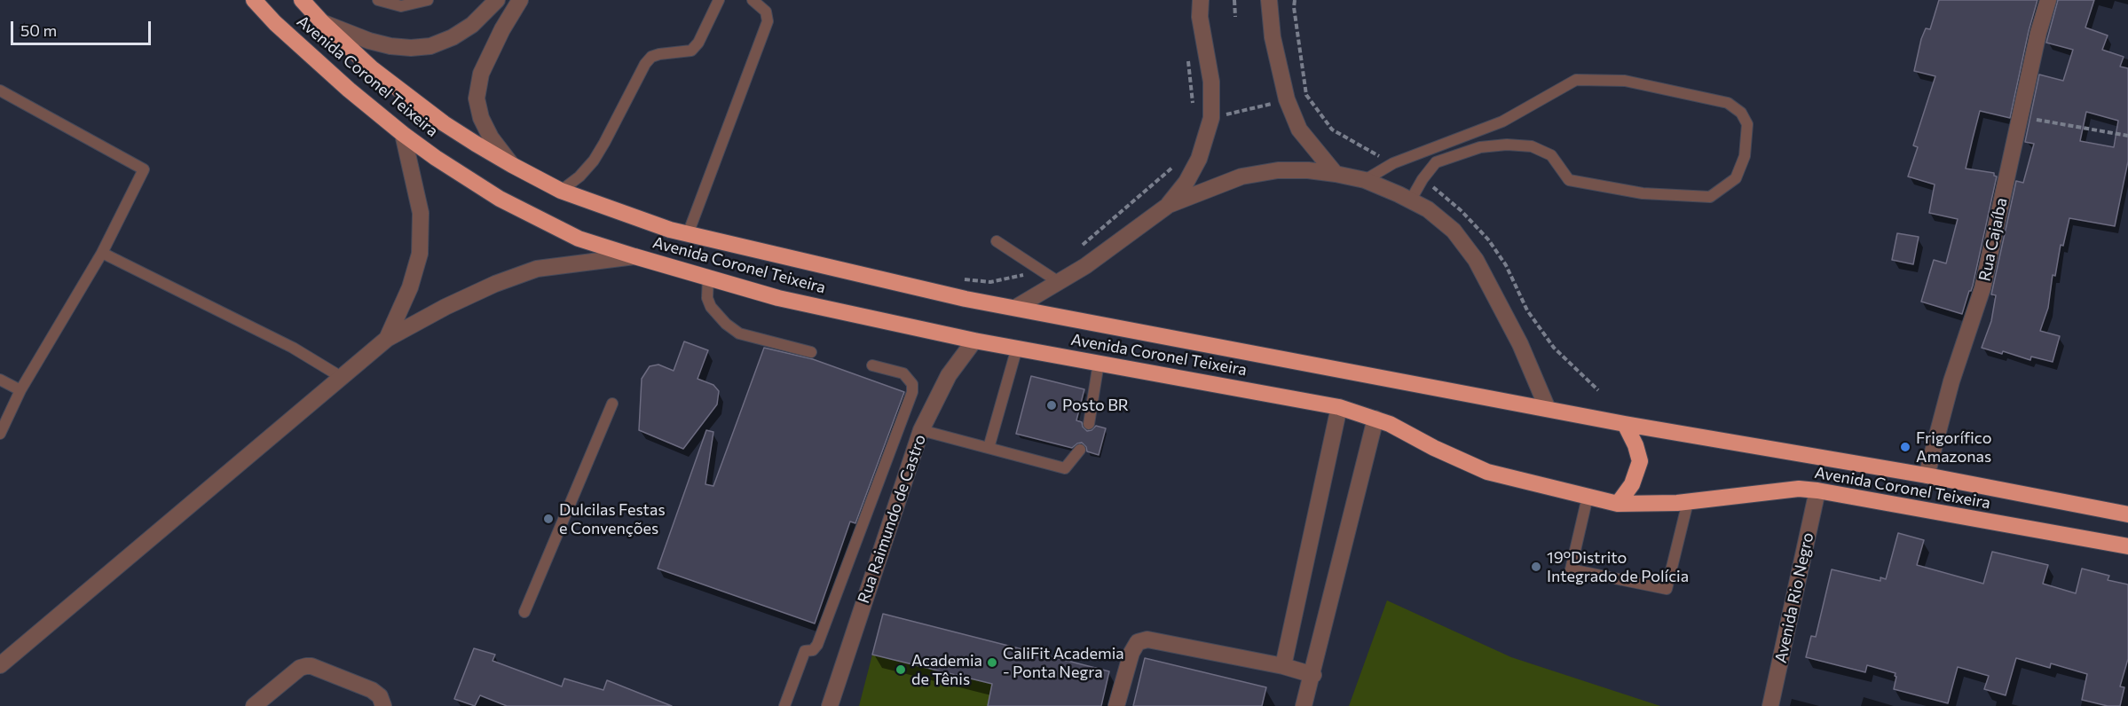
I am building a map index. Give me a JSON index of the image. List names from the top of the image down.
{
  "streets": {
    "highway": ["Avenida Coronel Teixeira"],
    "street": ["Rua Cajaíba", "Rua Raimundo de Castro", "Avenida Rio Negro"]
  },
  "crossings": [
    ["Avenida Coronel Teixeira", "Rua Cajaíba"],
    ["Avenida Coronel Teixeira", "Rua Raimundo de Castro"],
    ["Avenida Coronel Teixeira", "Avenida Rio Negro"]
  ],
  "places": [
    "Posto BR",
    "Frigorífico Amazonas",
    "Dulcilas Festas e Convenções",
    "19°Distrito Integrado de Polícia",
    "CaliFit Academia - Ponta Negra",
    "Academia de Tênis"
  ],
  "scale_bar": "50 m"
}
